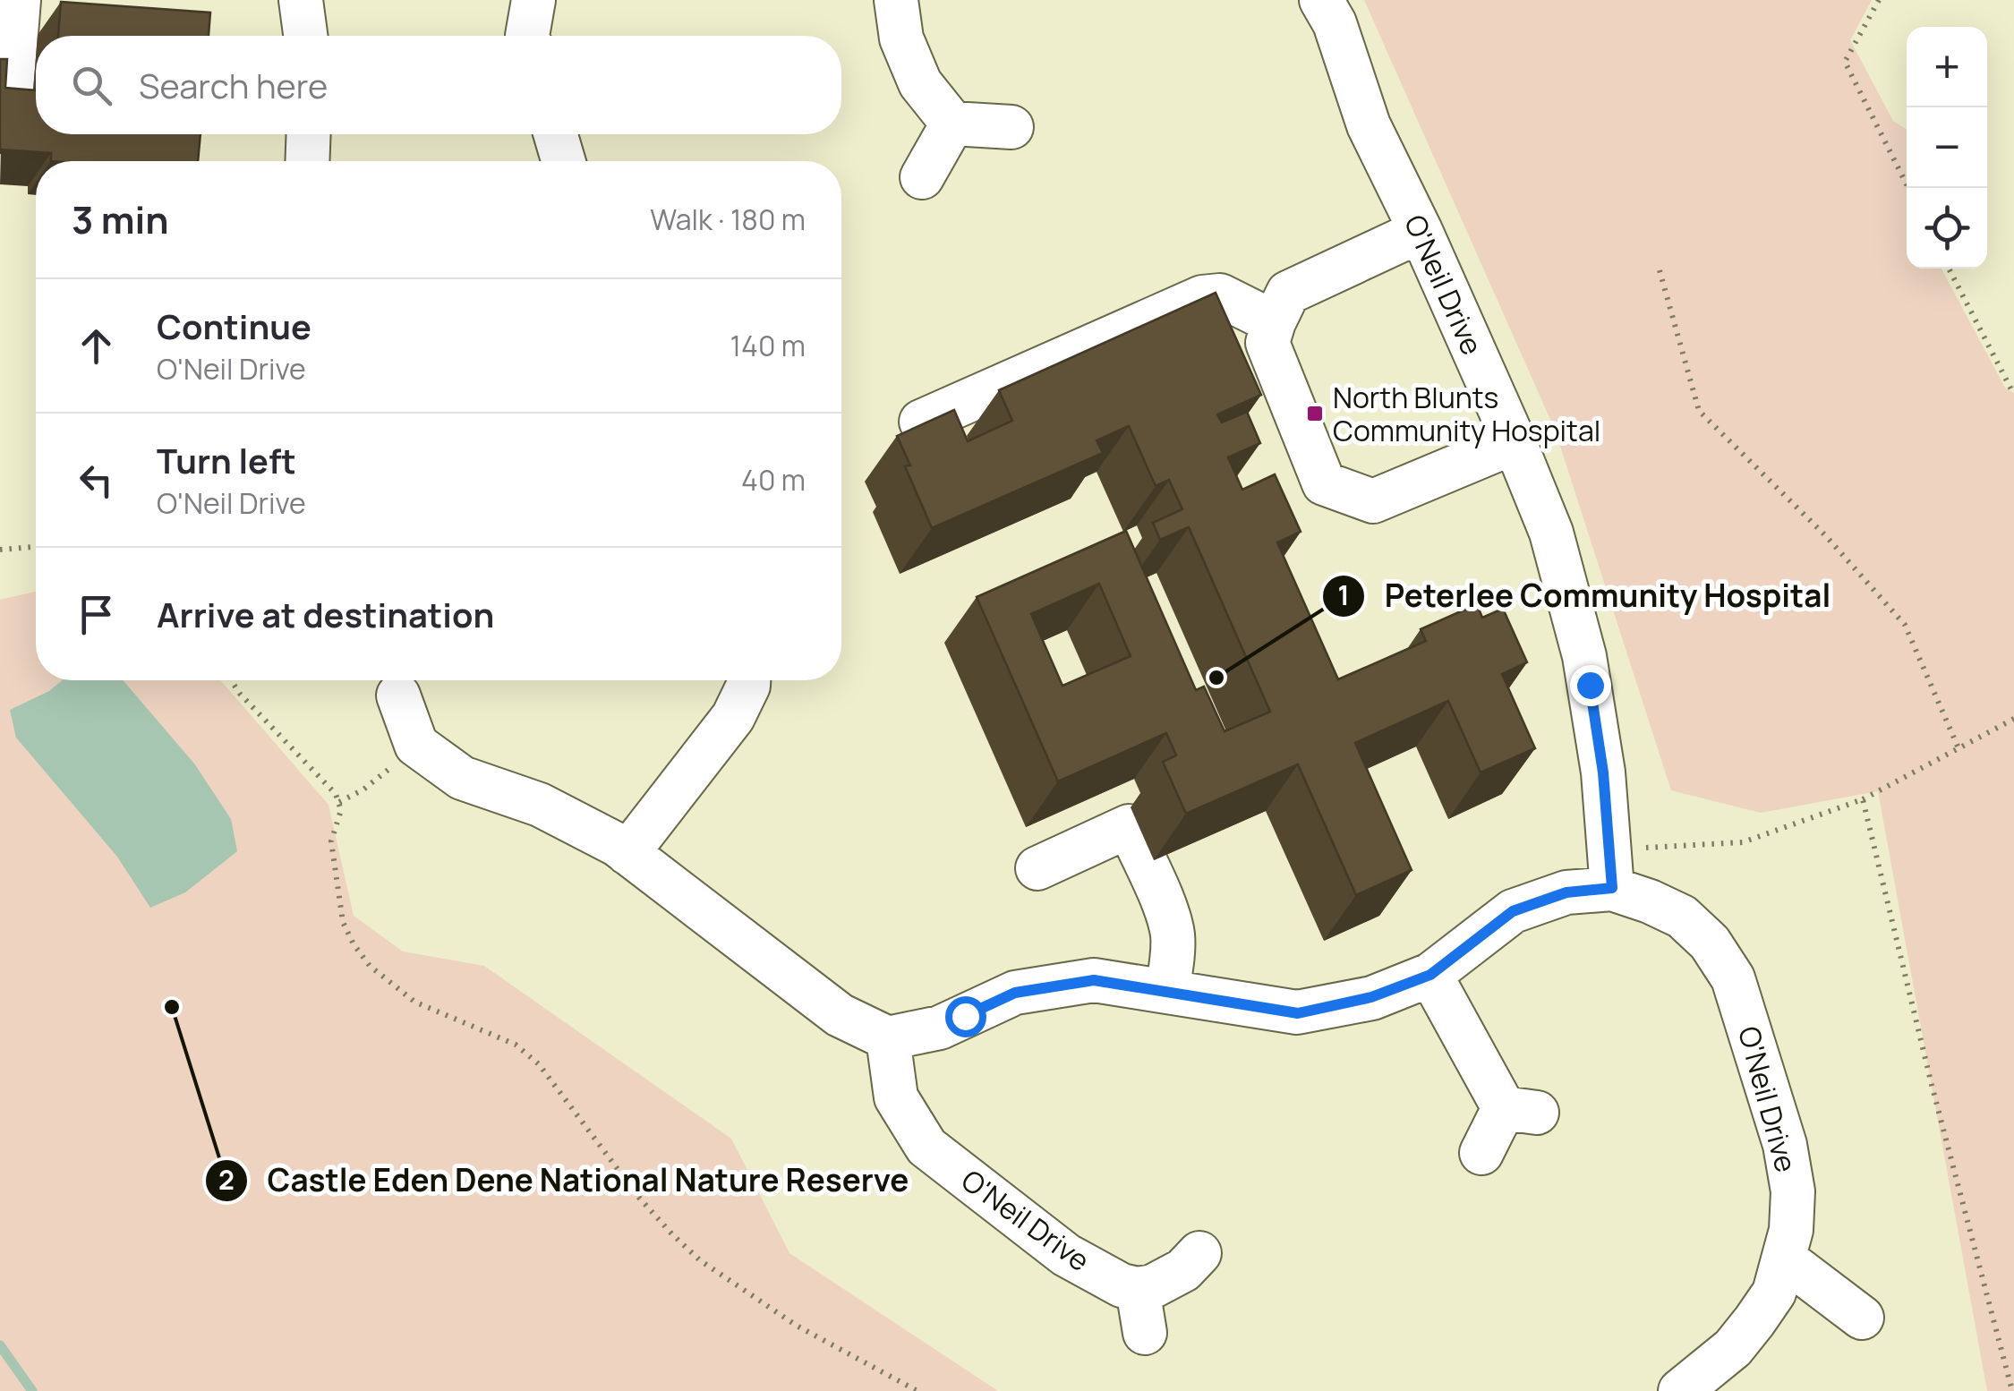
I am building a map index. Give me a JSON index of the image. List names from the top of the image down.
{
  "streets": {
    "street": ["O'Neil Drive"]
  },
  "places": {
    "transit": ["North Blunts Community Hospital"],
    "other": ["Peterlee Community Hospital", "Castle Eden Dene National Nature Reserve"]
  },
  "page": {
    "map_buttons": ["+", "−"],
    "search": "Search here",
    "heading": ["3 min", "Walk · 180 m"],
    "list": [
      ["Continue", "O'Neil Drive", "140 m"],
      ["Turn left", "O'Neil Drive", "40 m"],
      "Arrive at destination"
    ]
  }
}
